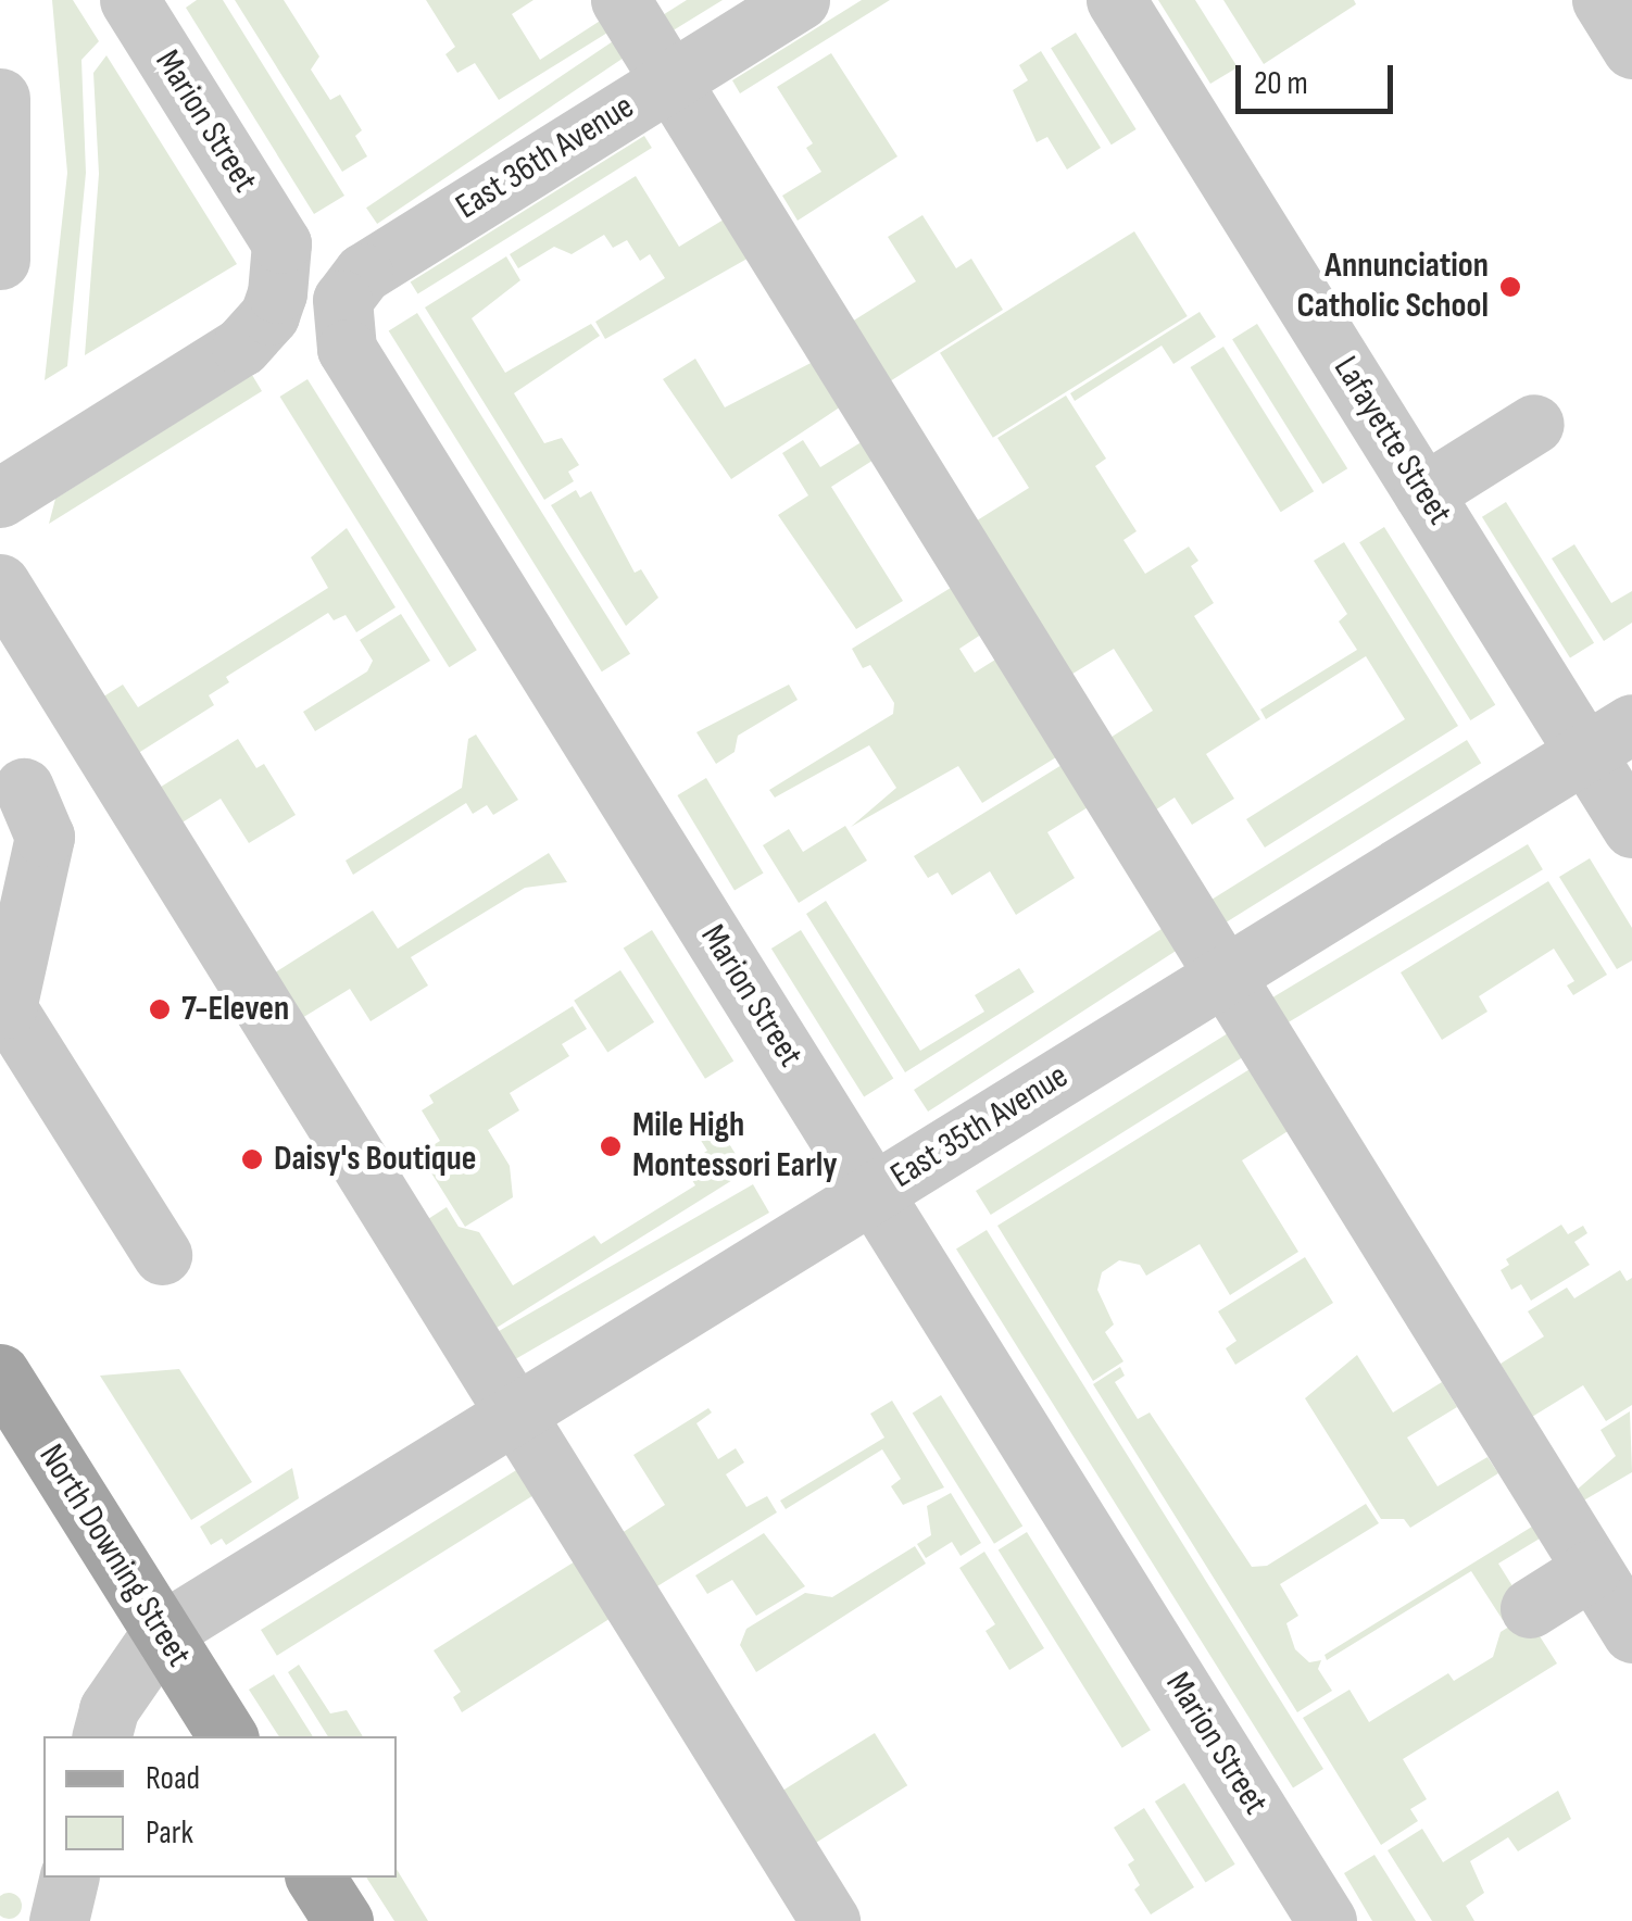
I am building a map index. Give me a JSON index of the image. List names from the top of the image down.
{
  "streets": {
    "main road": ["North Downing Street"],
    "street": [
      "Marion Street",
      "East 36th Avenue",
      "Lafayette Street",
      "East 35th Avenue"
    ]
  },
  "crossings": [
    ["Marion Street", "East 36th Avenue"],
    ["Marion Street", "East 35th Avenue"],
    ["Lafayette Street", "East 35th Avenue"],
    ["East 35th Avenue", "North Downing Street"]
  ],
  "places": [
    "Annunciation Catholic School",
    "7-Eleven",
    "Mile High Montessori Early",
    "Daisy's Boutique"
  ],
  "legend": ["Road", "Park"],
  "scale_bar": "20 m"
}
